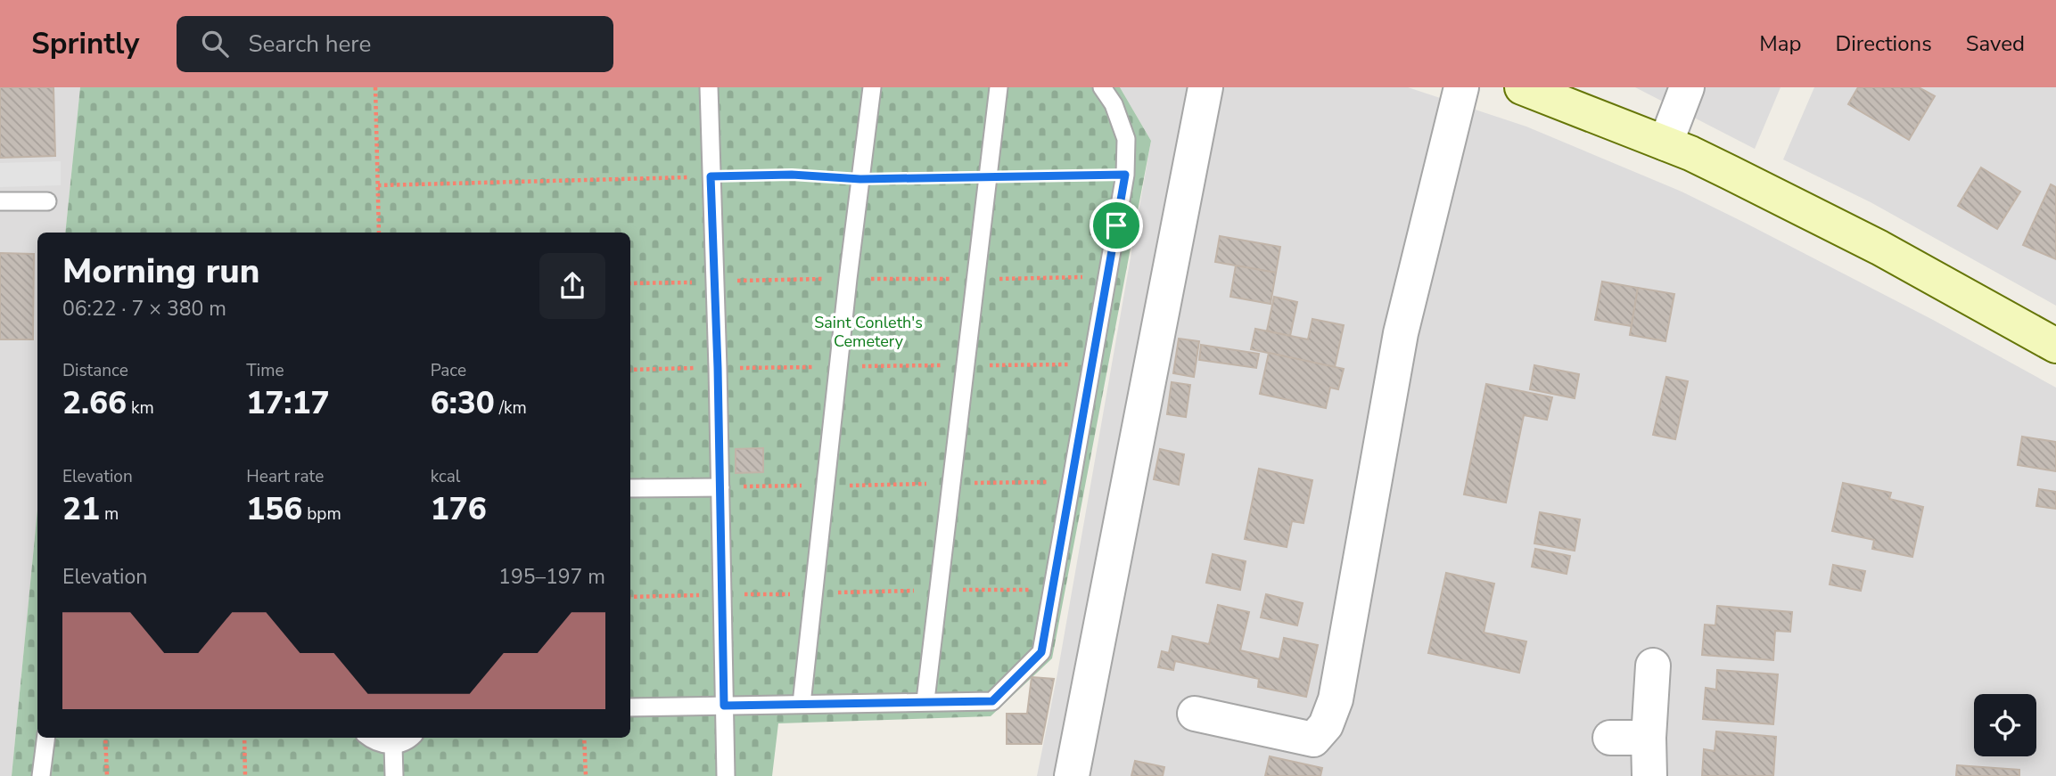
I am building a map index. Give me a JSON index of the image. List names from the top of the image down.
{
  "parks": ["Saint Conleth's Cemetery"],
  "page": {
    "header": "Sprintly",
    "search": "Search here",
    "nav": ["Map", "Directions", "Saved"],
    "heading": ["Morning run", "06:22 · 7 × 380 m"],
    "stats": [
      ["Distance", "2.66 km"],
      ["Time", "17:17"],
      ["Pace", "6:30 /km"],
      ["Elevation", "21 m"],
      ["Heart rate", "156 bpm"],
      ["kcal", "176"]
    ],
    "chart": ["Elevation", "195–197 m"]
  }
}
